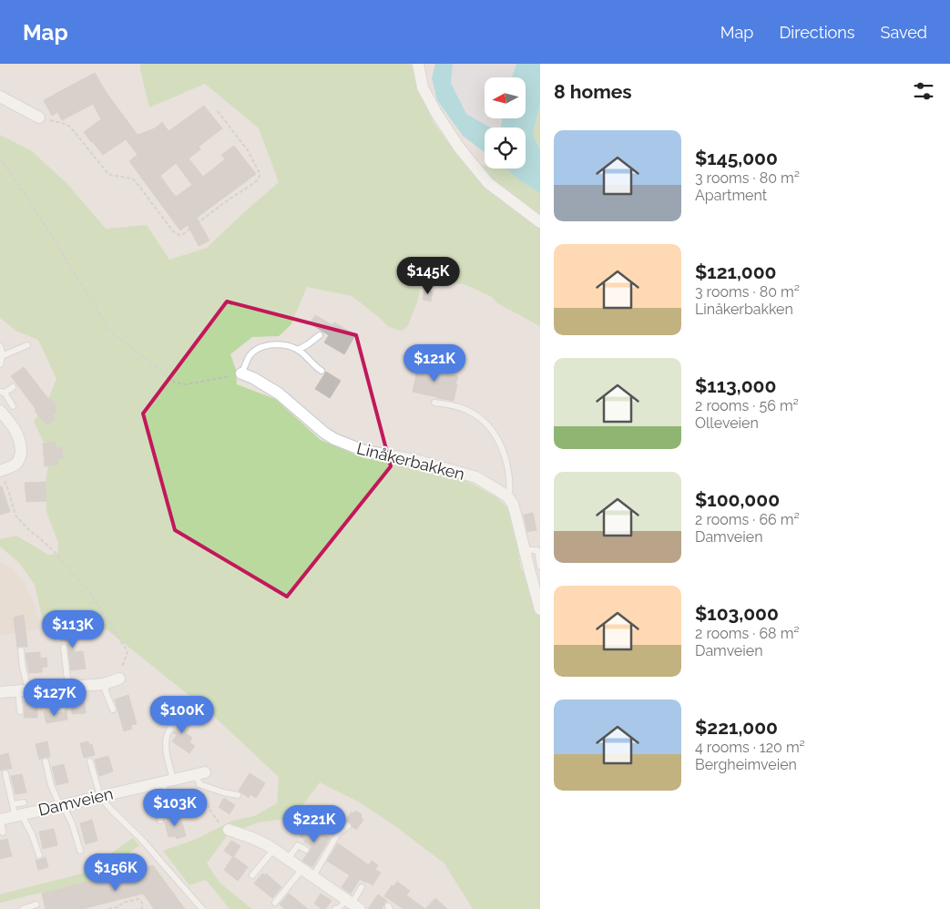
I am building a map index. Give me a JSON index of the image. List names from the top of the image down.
{
  "streets": {
    "street": ["Linåkerbakken", "Damveien"]
  },
  "north": "left",
  "page": {
    "header": "Map",
    "nav": ["Map", "Directions", "Saved"],
    "heading": "8 homes",
    "list": [
      {
        "name": "$145,000",
        "note": "3 rooms · 80 m² · Apartment"
      },
      {
        "name": "$121,000",
        "note": "3 rooms · 80 m² · Linåkerbakken"
      },
      {
        "name": "$113,000",
        "note": "2 rooms · 56 m² · Olleveien"
      },
      {
        "name": "$100,000",
        "note": "2 rooms · 66 m² · Damveien"
      },
      {
        "name": "$103,000",
        "note": "2 rooms · 68 m² · Damveien"
      },
      {
        "name": "$221,000",
        "note": "4 rooms · 120 m² · Bergheimveien"
      }
    ],
    "price": [
      "$145K",
      "$121K",
      "$113K",
      "$127K",
      "$100K",
      "$103K",
      "$221K",
      "$156K"
    ]
  }
}
